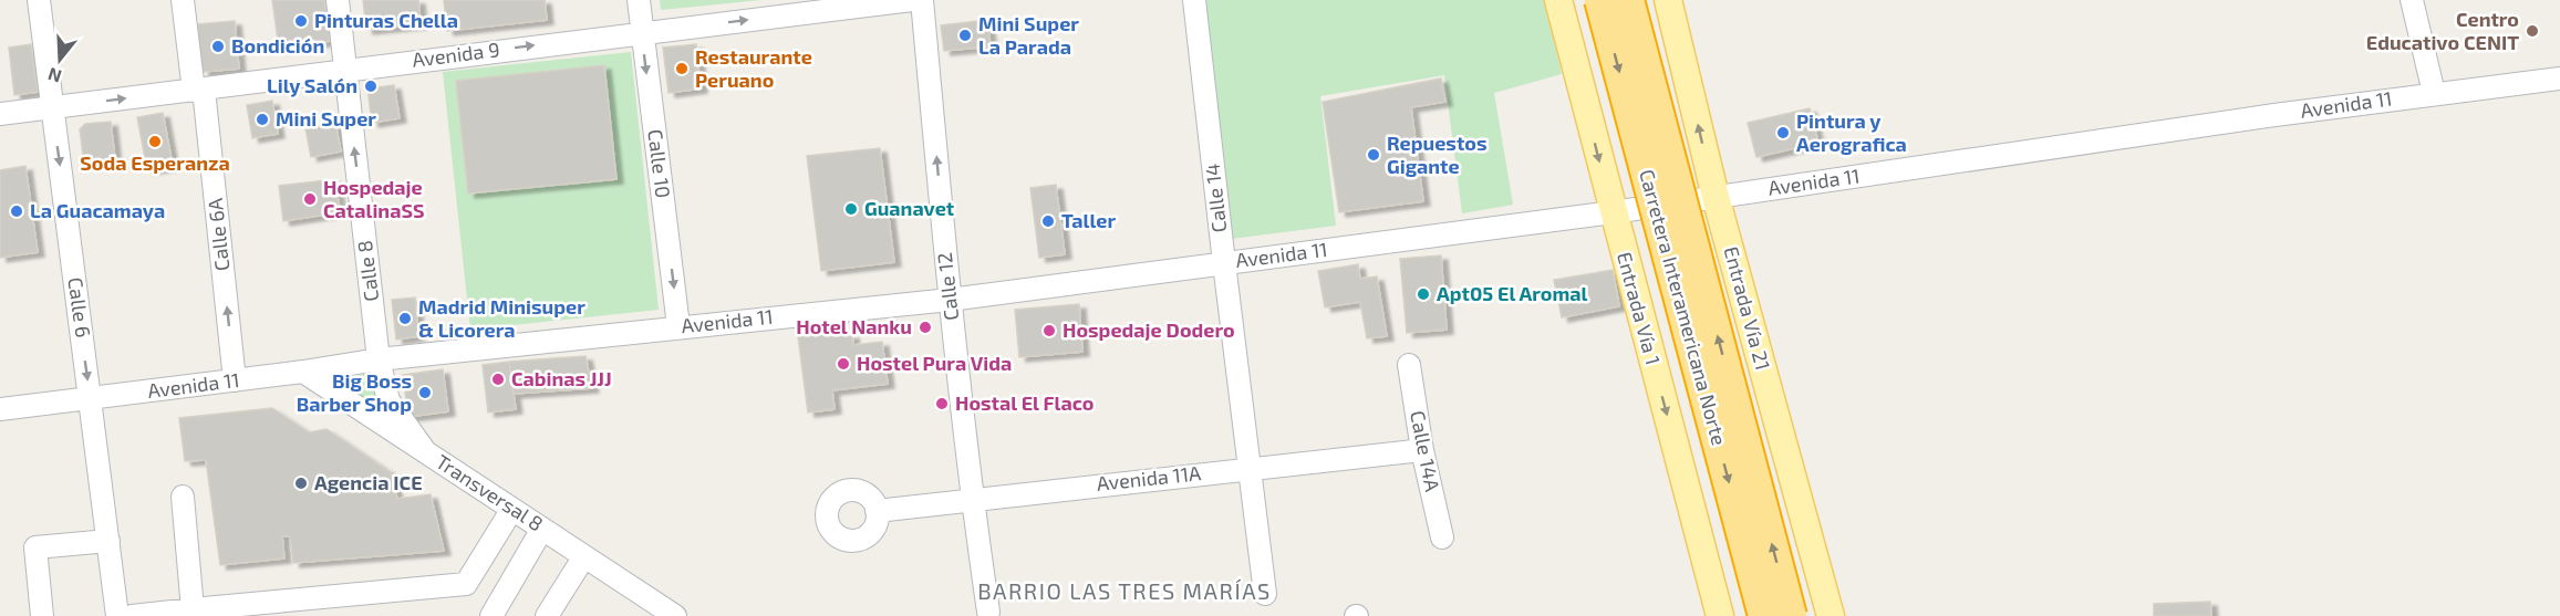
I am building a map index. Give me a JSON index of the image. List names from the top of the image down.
{
  "streets": {
    "highway": ["Carretera Interamericana Norte"],
    "main road": ["Entrada Vía 1", "Entrada Vía 21"],
    "street": [
      "Avenida 9",
      "Avenida 11",
      "Calle 10",
      "Calle 14",
      "Calle 6A",
      "Calle 8",
      "Calle 12",
      "Calle 6",
      "Calle 14A",
      "Avenida 11A",
      "Transversal 8"
    ]
  },
  "crossings": [
    ["Avenida 9", "Calle 10"],
    ["Avenida 9", "Calle 6A"],
    ["Avenida 9", "Calle 8"],
    ["Avenida 9", "Calle 6"],
    ["Avenida 11", "Calle 10"],
    ["Avenida 11", "Calle 14"],
    ["Avenida 11", "Calle 6A"],
    ["Avenida 11", "Calle 8"],
    ["Avenida 11", "Calle 12"],
    ["Avenida 11", "Calle 6"],
    ["Avenida 11", "Entrada Vía 1"],
    ["Avenida 11", "Entrada Vía 21"],
    ["Avenida 11", "Transversal 8"],
    ["Calle 14", "Avenida 11A"],
    ["Calle 8", "Transversal 8"],
    ["Calle 12", "Avenida 11A"],
    ["Calle 14A", "Avenida 11A"]
  ],
  "one_way": [
    "Avenida 9",
    "Calle 10",
    "Calle 6A",
    "Calle 8",
    "Calle 12",
    "Calle 6",
    "Entrada Vía 1"
  ],
  "districts": ["BARRIO LAS TRES MARÍAS"],
  "places": [
    "Pinturas Chella",
    "Centro Educativo CENIT",
    "Mini Super La Parada",
    "Bondición",
    "Restaurante Peruano",
    "Lily Salón",
    "Mini Super",
    "Pintura y Aerografica",
    "Soda Esperanza",
    "Repuestos Gigante",
    "Hospedaje CatalinaSS",
    "Guanavet",
    "La Guacamaya",
    "Taller",
    "Apt05 El Aromal",
    "Madrid Minisuper & Licorera",
    "Hotel Nanku",
    "Hospedaje Dodero",
    "Hostel Pura Vida",
    "Cabinas JJJ",
    "Big Boss Barber Shop",
    "Hostal El Flaco",
    "Agencia ICE"
  ],
  "north": "bottom"
}
